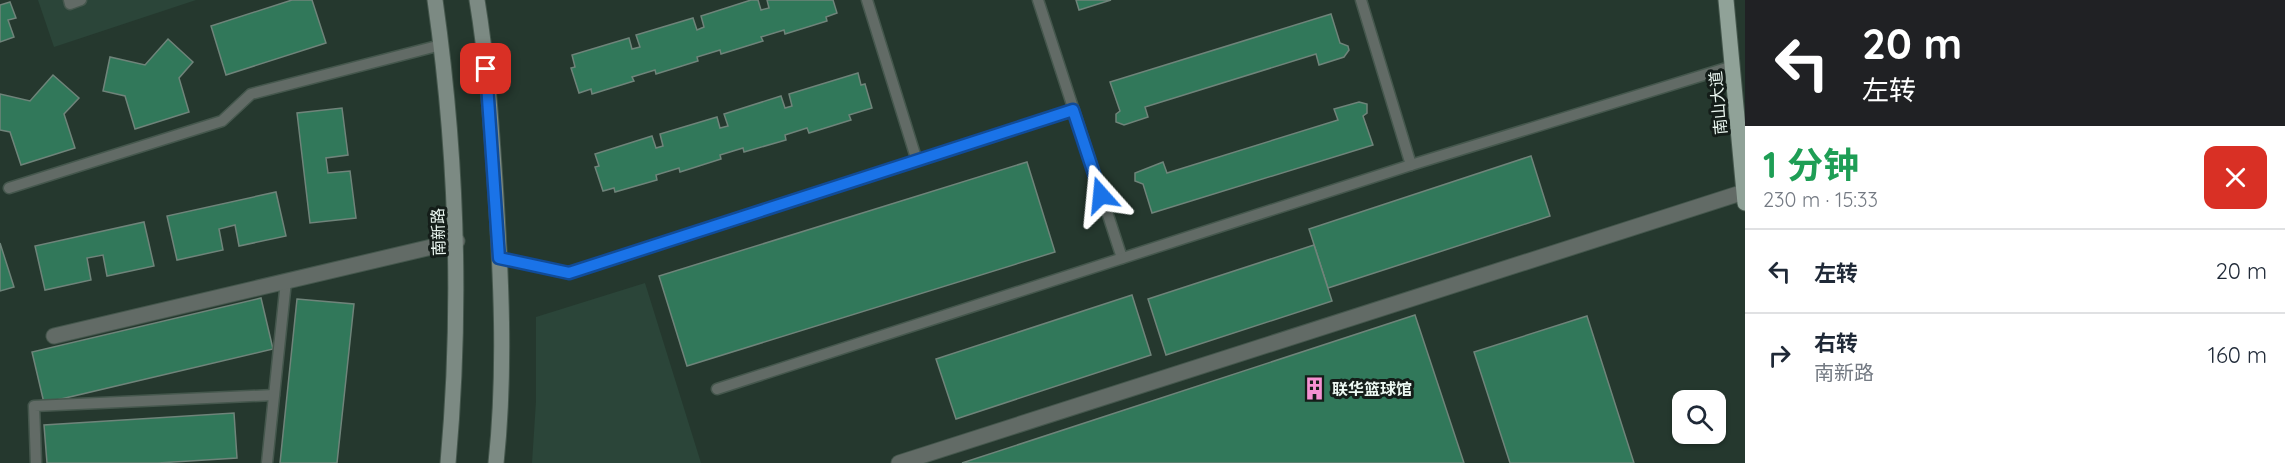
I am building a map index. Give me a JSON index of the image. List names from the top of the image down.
{
  "streets": {
    "main road": ["南山大道", "南新路"]
  },
  "places": {
    "building": ["联华篮球馆"]
  },
  "page": {
    "turn": ["20 m", "左转"],
    "heading": ["1 分钟", "230 m · 15:33"],
    "list": [
      {
        "name": "左转",
        "value": "20 m"
      },
      {
        "name": "右转",
        "note": "南新路",
        "value": "160 m"
      }
    ]
  }
}
